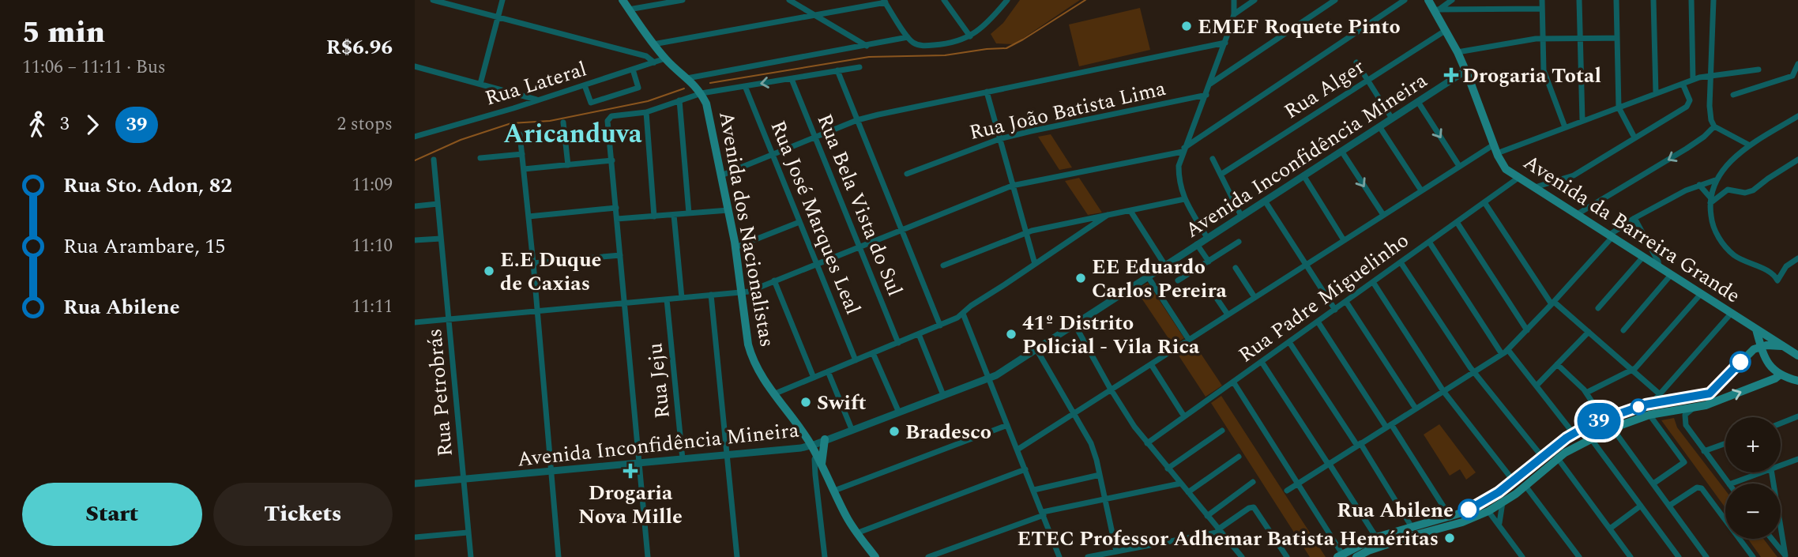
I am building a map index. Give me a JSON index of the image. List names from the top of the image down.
{
  "streets": {
    "main road": ["Avenida da Barreira Grande", "Avenida dos Nacionalistas"],
    "street": [
      "Rua Lateral",
      "Rua Alger",
      "Rua João Batista Lima",
      "Avenida Inconfidência Mineira",
      "Rua Bela Vista do Sul",
      "Rua José Marques Leal",
      "Rua Padre Miguelinho",
      "Rua Jeju",
      "Rua Petrobrás"
    ]
  },
  "crossings": [
    ["Rua Lateral", "Avenida dos Nacionalistas"],
    ["Rua Alger", "Avenida da Barreira Grande"],
    ["Avenida Inconfidência Mineira", "Avenida da Barreira Grande"],
    ["Avenida Inconfidência Mineira", "Avenida dos Nacionalistas"],
    ["Avenida Inconfidência Mineira", "Rua Jeju"],
    ["Avenida Inconfidência Mineira", "Rua Petrobrás"],
    ["Avenida da Barreira Grande", "Rua Padre Miguelinho"]
  ],
  "districts": ["Aricanduva"],
  "places": {
    "other": [
      "EMEF Roquete Pinto",
      "E.E Duque de Caxias",
      "EE Eduardo Carlos Pereira",
      "41º Distrito Policial - Vila Rica",
      "Swift",
      "Bradesco",
      "Rua Abilene",
      "ETEC Professor Adhemar Batista Heméritas"
    ],
    "health": ["Drogaria Total", "Drogaria Nova Mille"]
  },
  "lines": ["bus line 39"],
  "page": {
    "heading": ["5 min", "11:06 – 11:11 · Bus", "R$6.96"],
    "on_map": "39",
    "legs": ["3", "39", "2 stops"],
    "list": [
      {
        "name": "Rua Sto. Adon, 82",
        "value": "11:09"
      },
      {
        "name": "Rua Arambare, 15",
        "value": "11:10"
      },
      {
        "name": "Rua Abilene",
        "value": "11:11"
      }
    ],
    "map_buttons": ["+", "−"],
    "buttons": ["Start", "Tickets"]
  }
}
